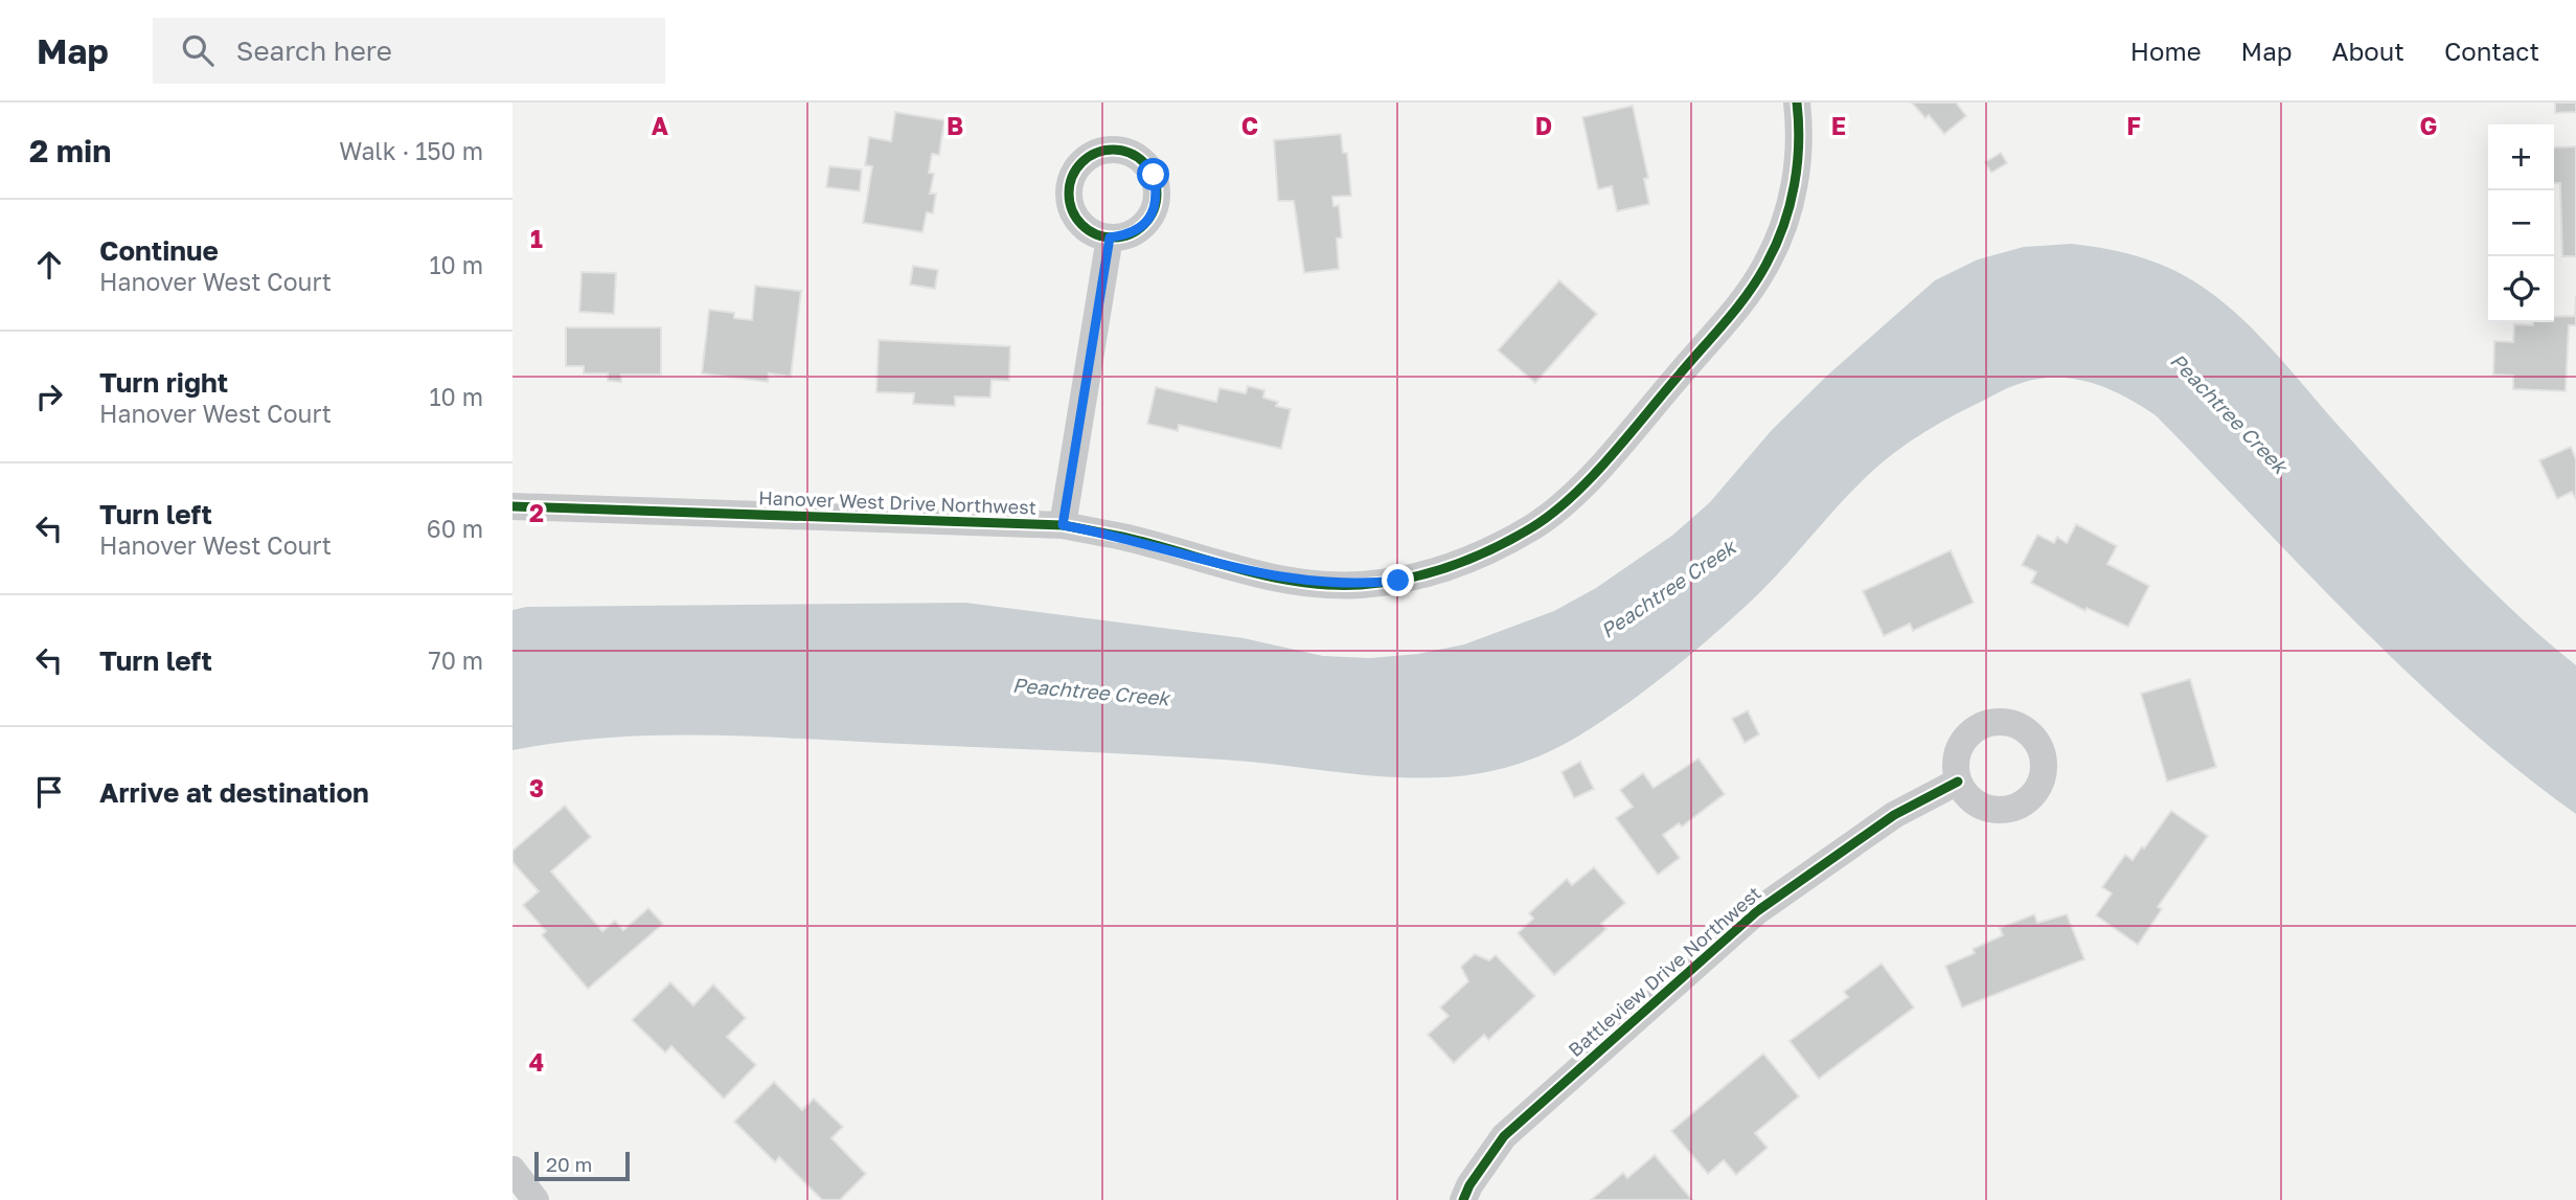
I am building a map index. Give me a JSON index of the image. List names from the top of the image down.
{
  "streets": {
    "street": ["Hanover West Drive Northwest", "Battleview Drive Northwest"]
  },
  "water": ["Peachtree Creek"],
  "scale_bar": "20 m",
  "page": {
    "header": "Map",
    "search": "Search here",
    "nav": [
      "Home",
      "Map",
      "About",
      "Contact"
    ],
    "heading": ["2 min", "Walk · 150 m"],
    "map_buttons": ["+", "−"],
    "list": [
      ["Continue", "Hanover West Court", "10 m"],
      ["Turn right", "Hanover West Court", "10 m"],
      ["Turn left", "Hanover West Court", "60 m"],
      ["Turn left", "70 m"],
      "Arrive at destination"
    ],
    "scale": "20 m"
  },
  "grid": {
    "columns": [
      "A",
      "B",
      "C",
      "D",
      "E",
      "F",
      "G"
    ],
    "rows": [
      "1",
      "2",
      "3",
      "4"
    ]
  }
}
